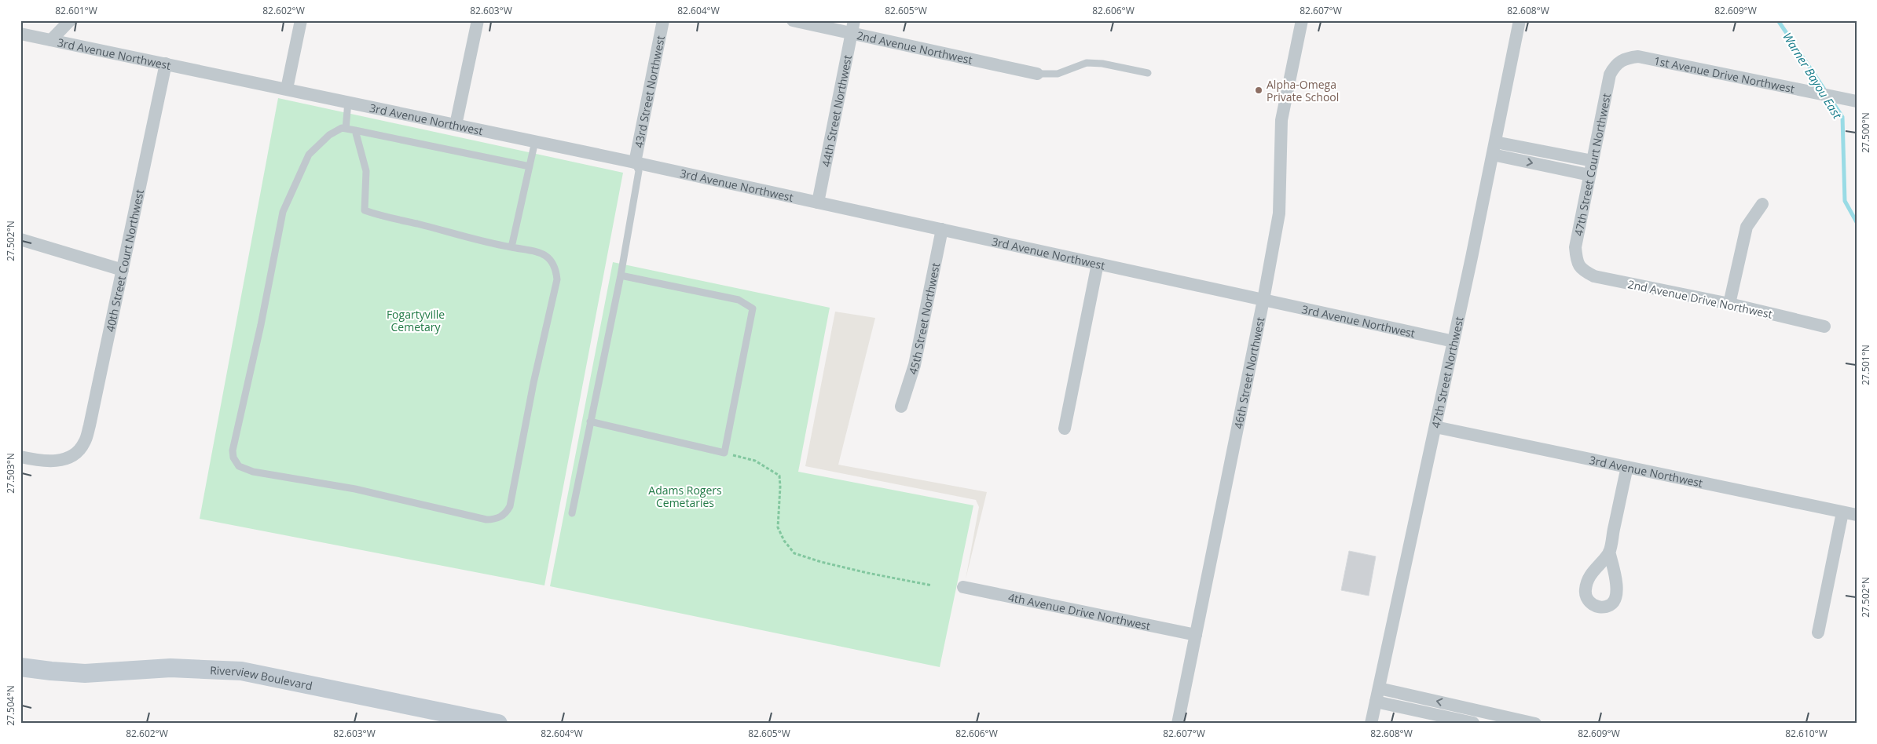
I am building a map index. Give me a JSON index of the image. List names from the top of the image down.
{
  "streets": {
    "street": [
      "2nd Avenue Northwest",
      "3rd Avenue Northwest",
      "1st Avenue Drive Northwest",
      "43rd Street Northwest",
      "44th Street Northwest",
      "47th Street Court Northwest",
      "40th Street Court Northwest",
      "2nd Avenue Drive Northwest",
      "45th Street Northwest",
      "47th Street Northwest",
      "46th Street Northwest",
      "4th Avenue Drive Northwest",
      "Riverview Boulevard"
    ]
  },
  "crossings": [
    ["2nd Avenue Northwest", "44th Street Northwest"],
    ["3rd Avenue Northwest", "43rd Street Northwest"],
    ["3rd Avenue Northwest", "44th Street Northwest"],
    ["3rd Avenue Northwest", "40th Street Court Northwest"],
    ["3rd Avenue Northwest", "45th Street Northwest"],
    ["3rd Avenue Northwest", "47th Street Northwest"],
    ["3rd Avenue Northwest", "46th Street Northwest"],
    ["1st Avenue Drive Northwest", "47th Street Court Northwest"],
    ["47th Street Court Northwest", "2nd Avenue Drive Northwest"],
    ["46th Street Northwest", "4th Avenue Drive Northwest"]
  ],
  "water": ["Warner Bayou East"],
  "parks": ["Fogartyville Cemetary", "Adams Rogers Cemetaries"],
  "places": ["Alpha-Omega Private School"],
  "coordinates": [
    "82.601°W",
    "82.602°W",
    "82.603°W",
    "82.604°W",
    "82.605°W",
    "82.606°W",
    "82.607°W",
    "82.608°W",
    "82.609°W",
    "27.500°N",
    "27.502°N",
    "27.501°N",
    "27.503°N",
    "27.504°N",
    "82.610°W"
  ]
}
